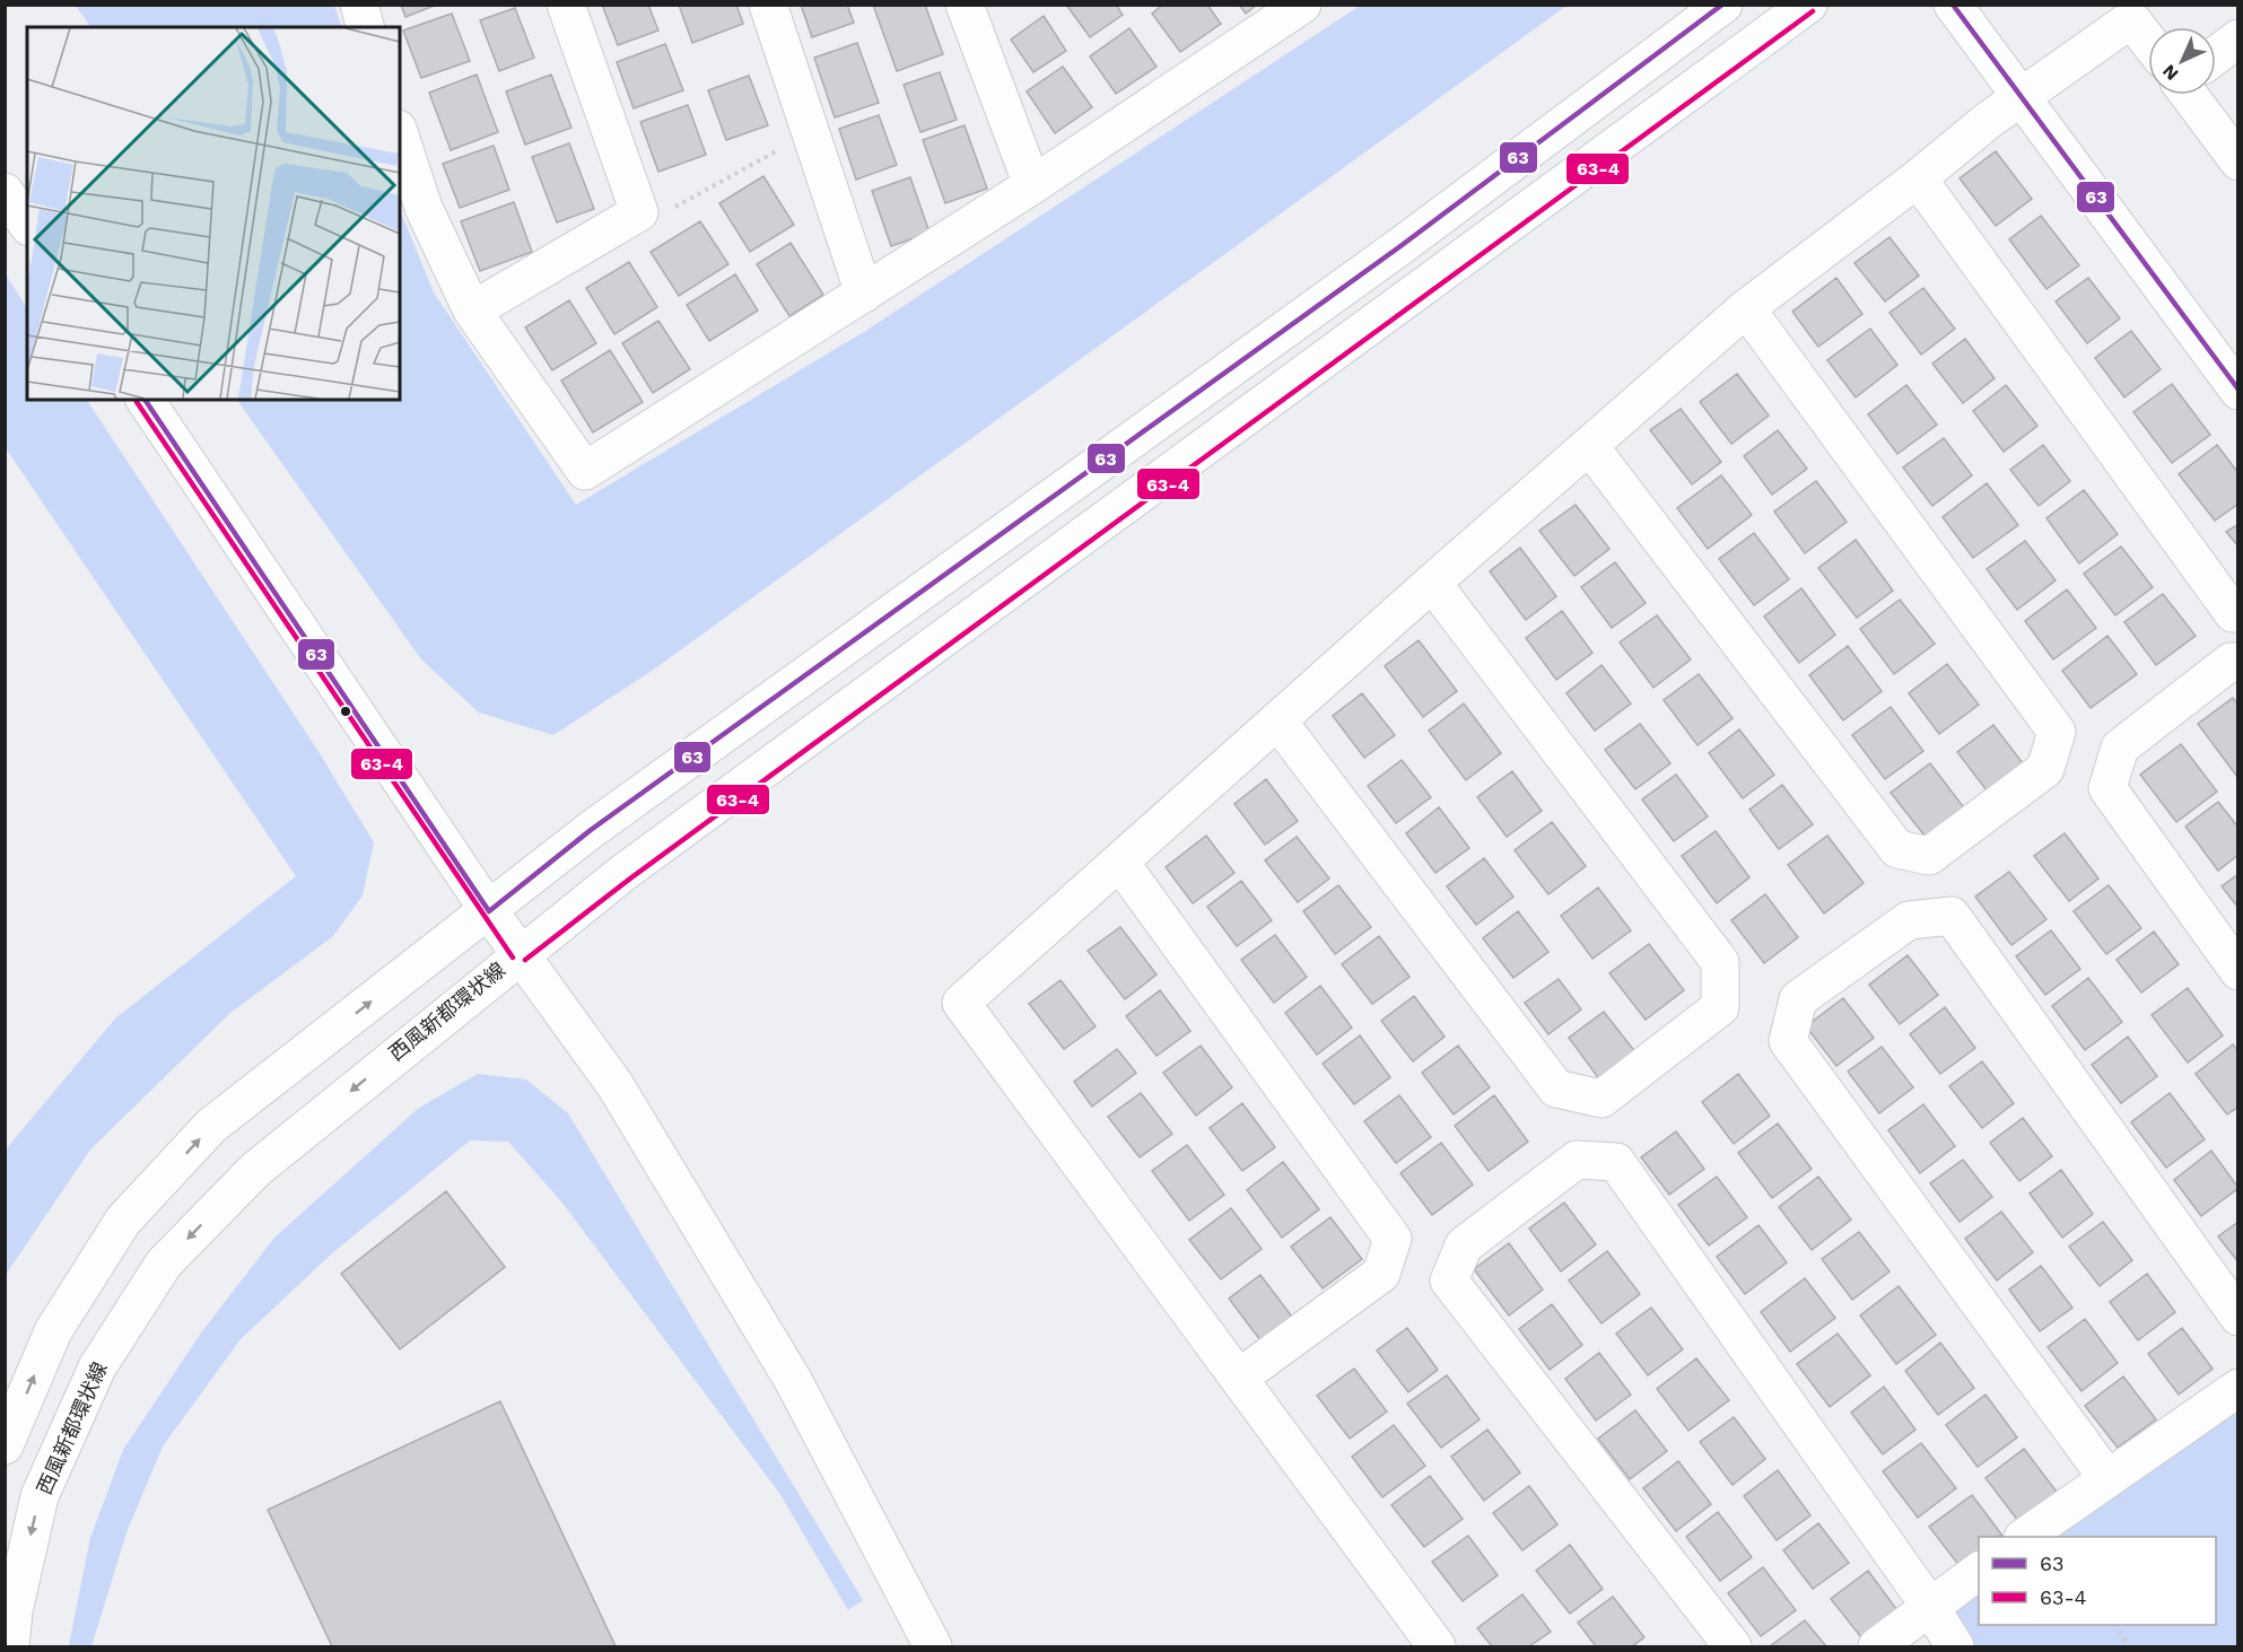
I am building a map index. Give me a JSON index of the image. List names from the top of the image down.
{
  "streets": {
    "street": ["西風新都環状線"]
  },
  "lines": ["transit line 63", "transit line 63-4"],
  "legend": ["63", "63-4"],
  "north": "bottom left"
}
